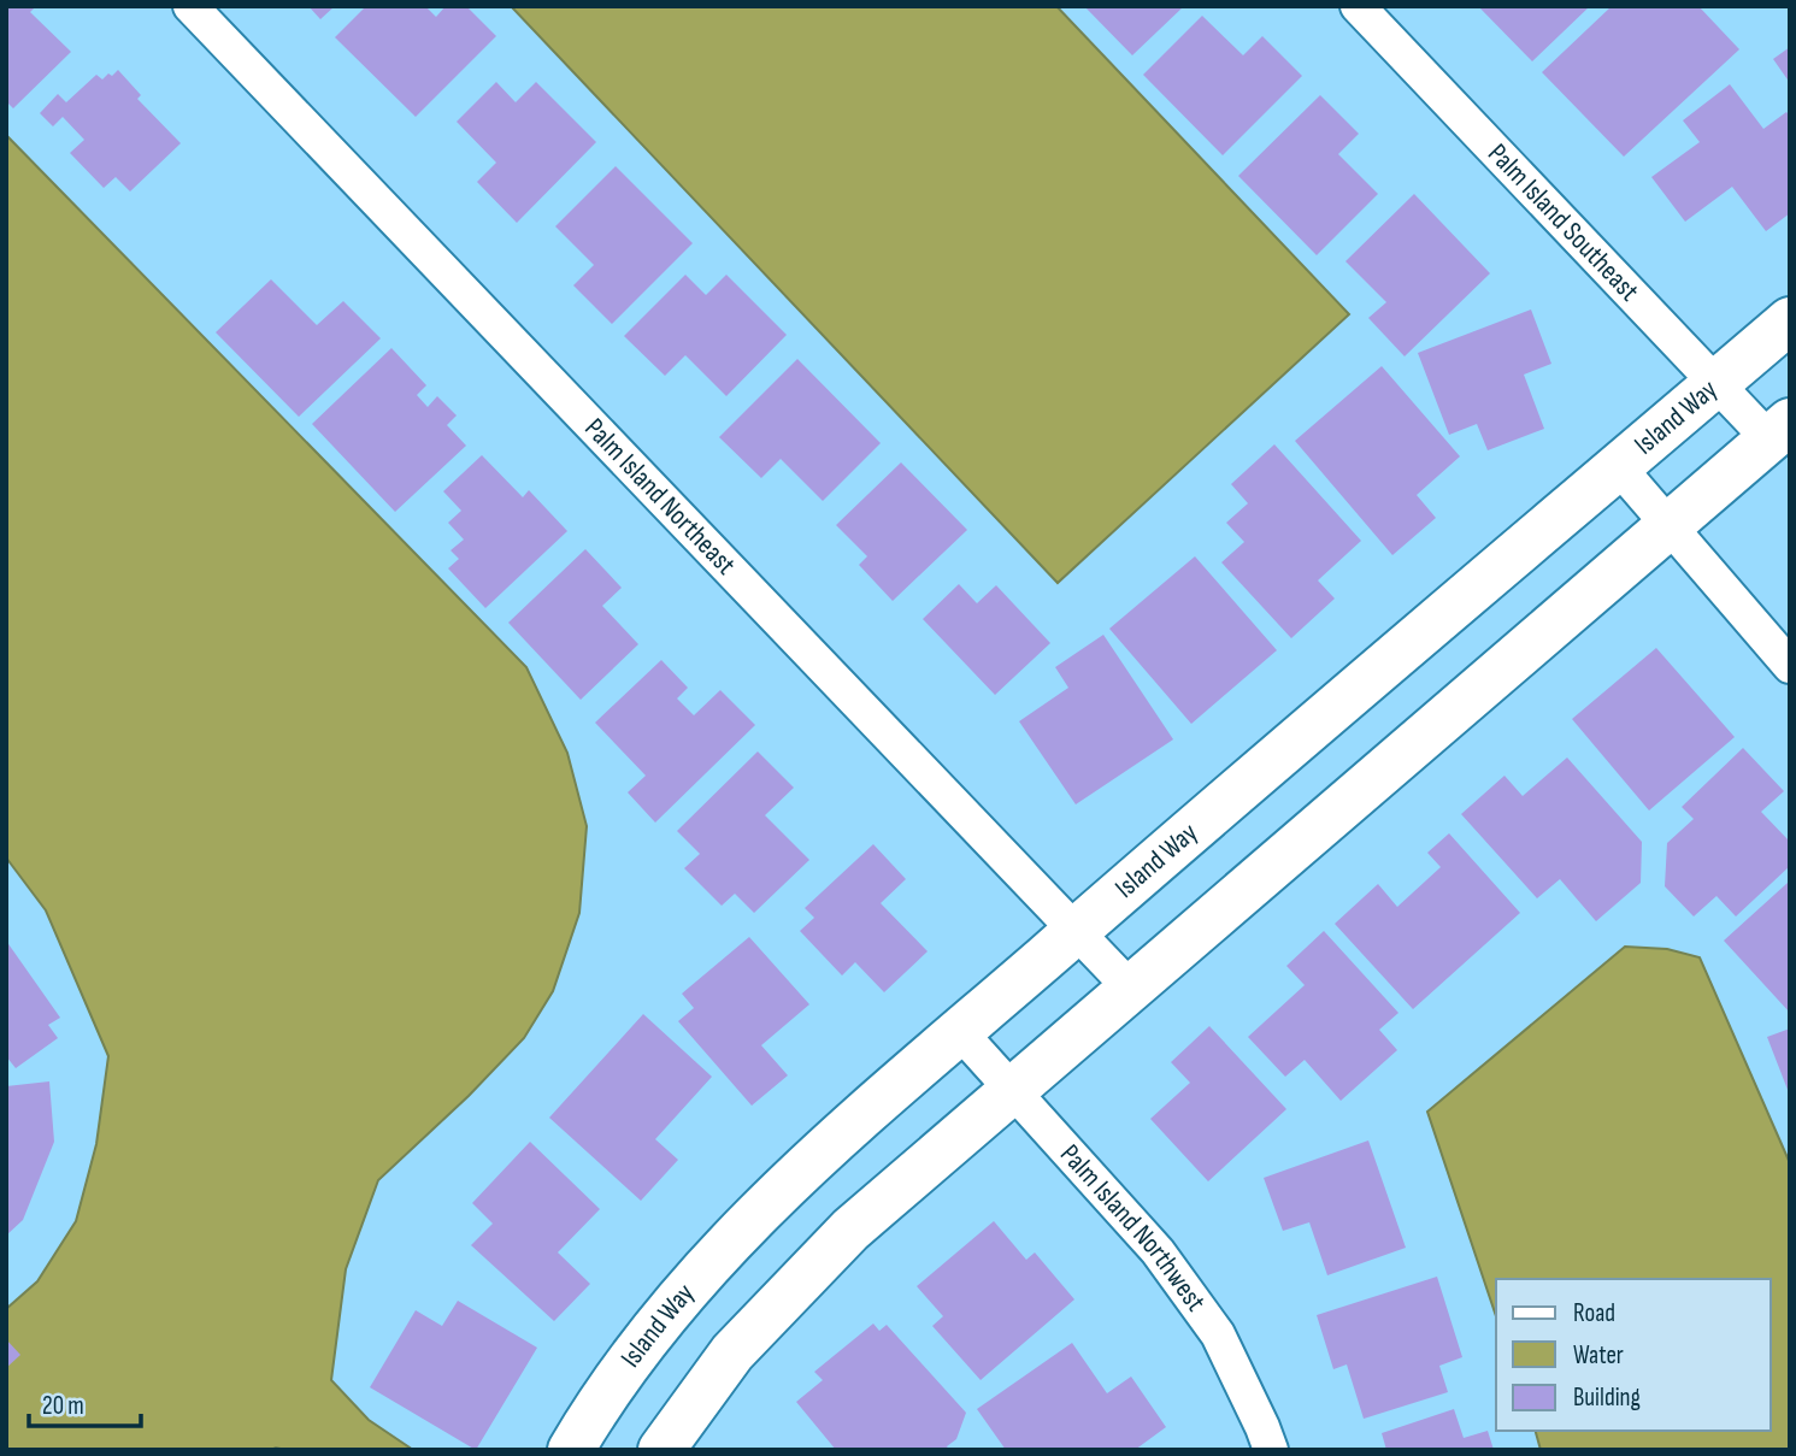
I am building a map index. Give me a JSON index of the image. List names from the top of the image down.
{
  "streets": {
    "street": [
      "Palm Island Southeast",
      "Island Way",
      "Palm Island Northeast",
      "Palm Island Northwest"
    ]
  },
  "crossings": [
    ["Palm Island Southeast", "Island Way"],
    ["Island Way", "Palm Island Northeast"],
    ["Island Way", "Palm Island Northwest"]
  ],
  "legend": ["Road", "Water", "Building"],
  "scale_bar": "20 m"
}
